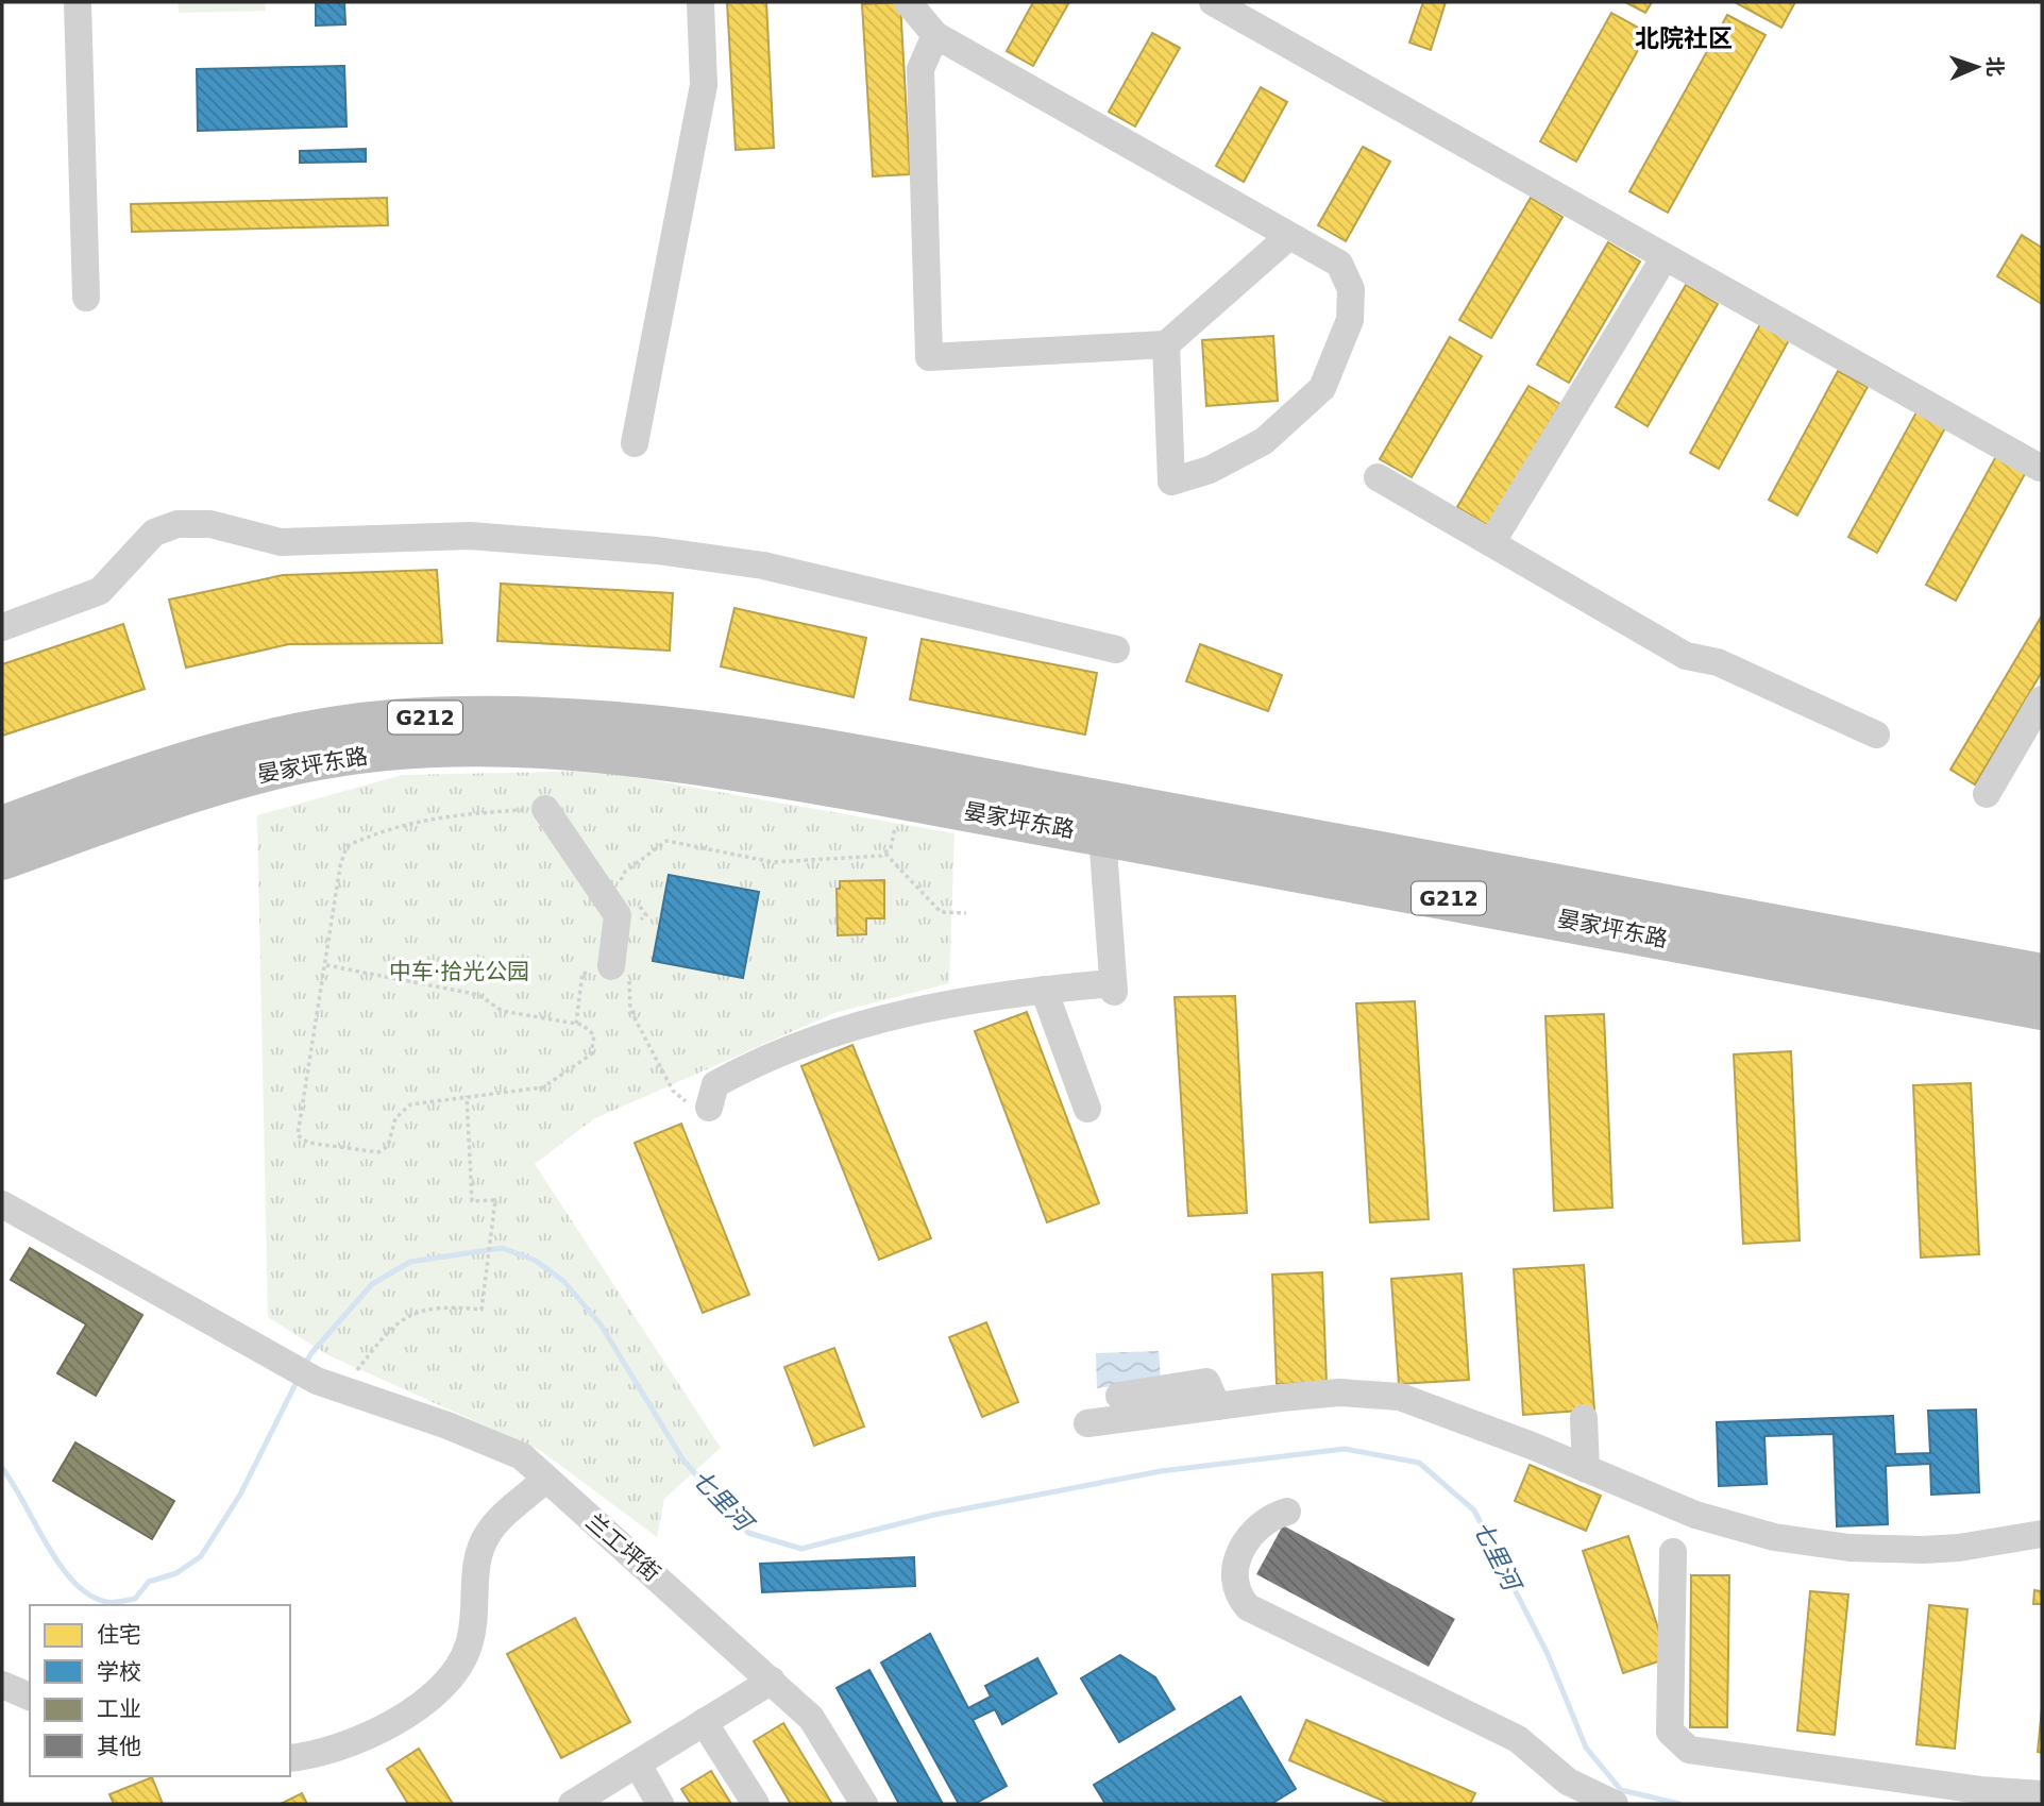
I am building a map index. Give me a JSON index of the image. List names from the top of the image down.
{
  "streets": {
    "highway": ["G212", "晏家坪东路"],
    "street": ["兰工坪街"]
  },
  "districts": ["北院社区"],
  "water": ["七里河"],
  "parks": ["中车·拾光公园"],
  "legend": [
    "住宅",
    "学校",
    "工业",
    "其他"
  ],
  "north": "right"
}
